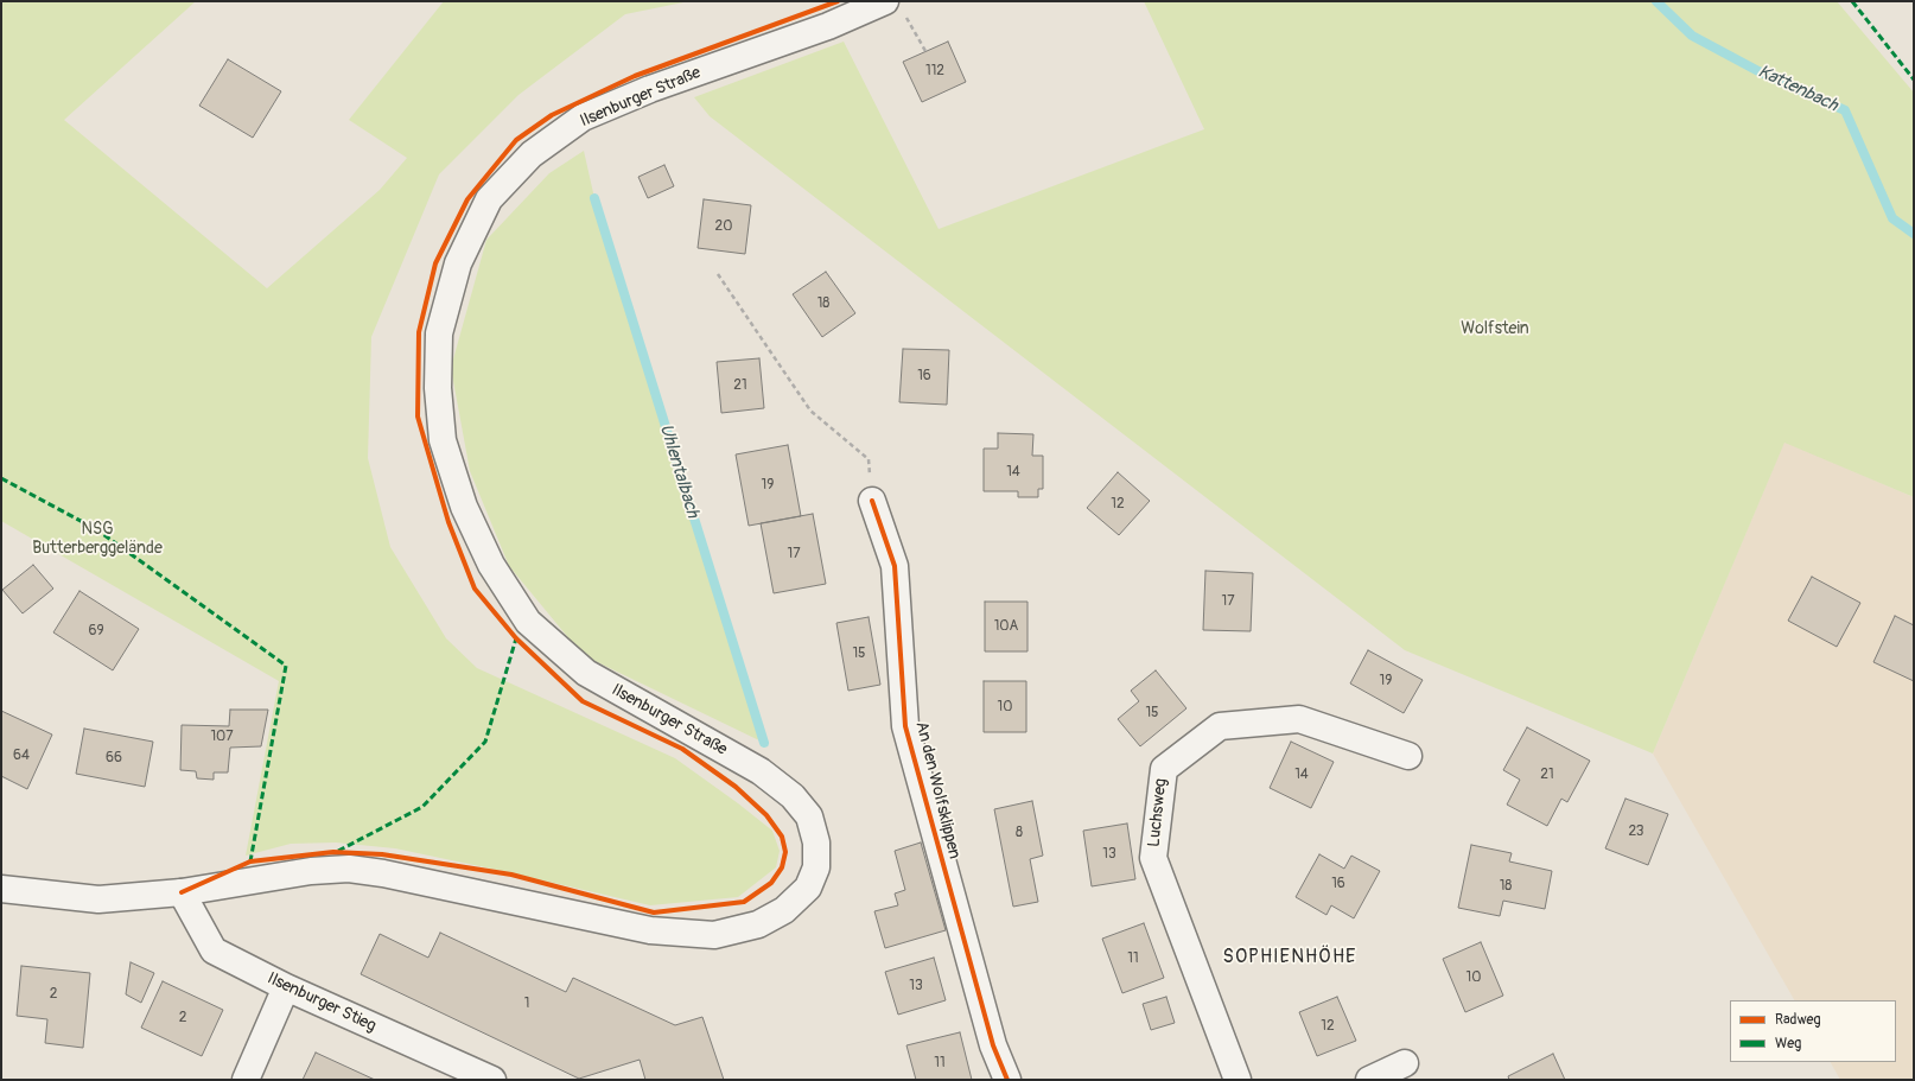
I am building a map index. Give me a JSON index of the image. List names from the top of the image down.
{
  "streets": {
    "main road": [
      "Ilsenburger Straße",
      "An den Wolfsklippen",
      "Luchsweg",
      "Ilsenburger Stieg"
    ]
  },
  "crossings": [
    ["Ilsenburger Straße", "Ilsenburger Stieg"]
  ],
  "districts": ["SOPHIENHÖHE"],
  "water": ["Kattenbach", "Uhlentalbach"],
  "parks": ["Wolfstein", "NSG Butterberggelände"],
  "house_numbers": [
    "112",
    "20",
    "18",
    "16",
    "21",
    "14",
    "19",
    "12",
    "17",
    "17",
    "10A",
    "69",
    "15",
    "19",
    "10",
    "15",
    "107",
    "64",
    "66",
    "14",
    "21",
    "23",
    "8",
    "13",
    "16",
    "18",
    "11",
    "10",
    "13",
    "2",
    "1",
    "2",
    "12",
    "11"
  ],
  "legend": ["Radweg", "Weg"]
}
